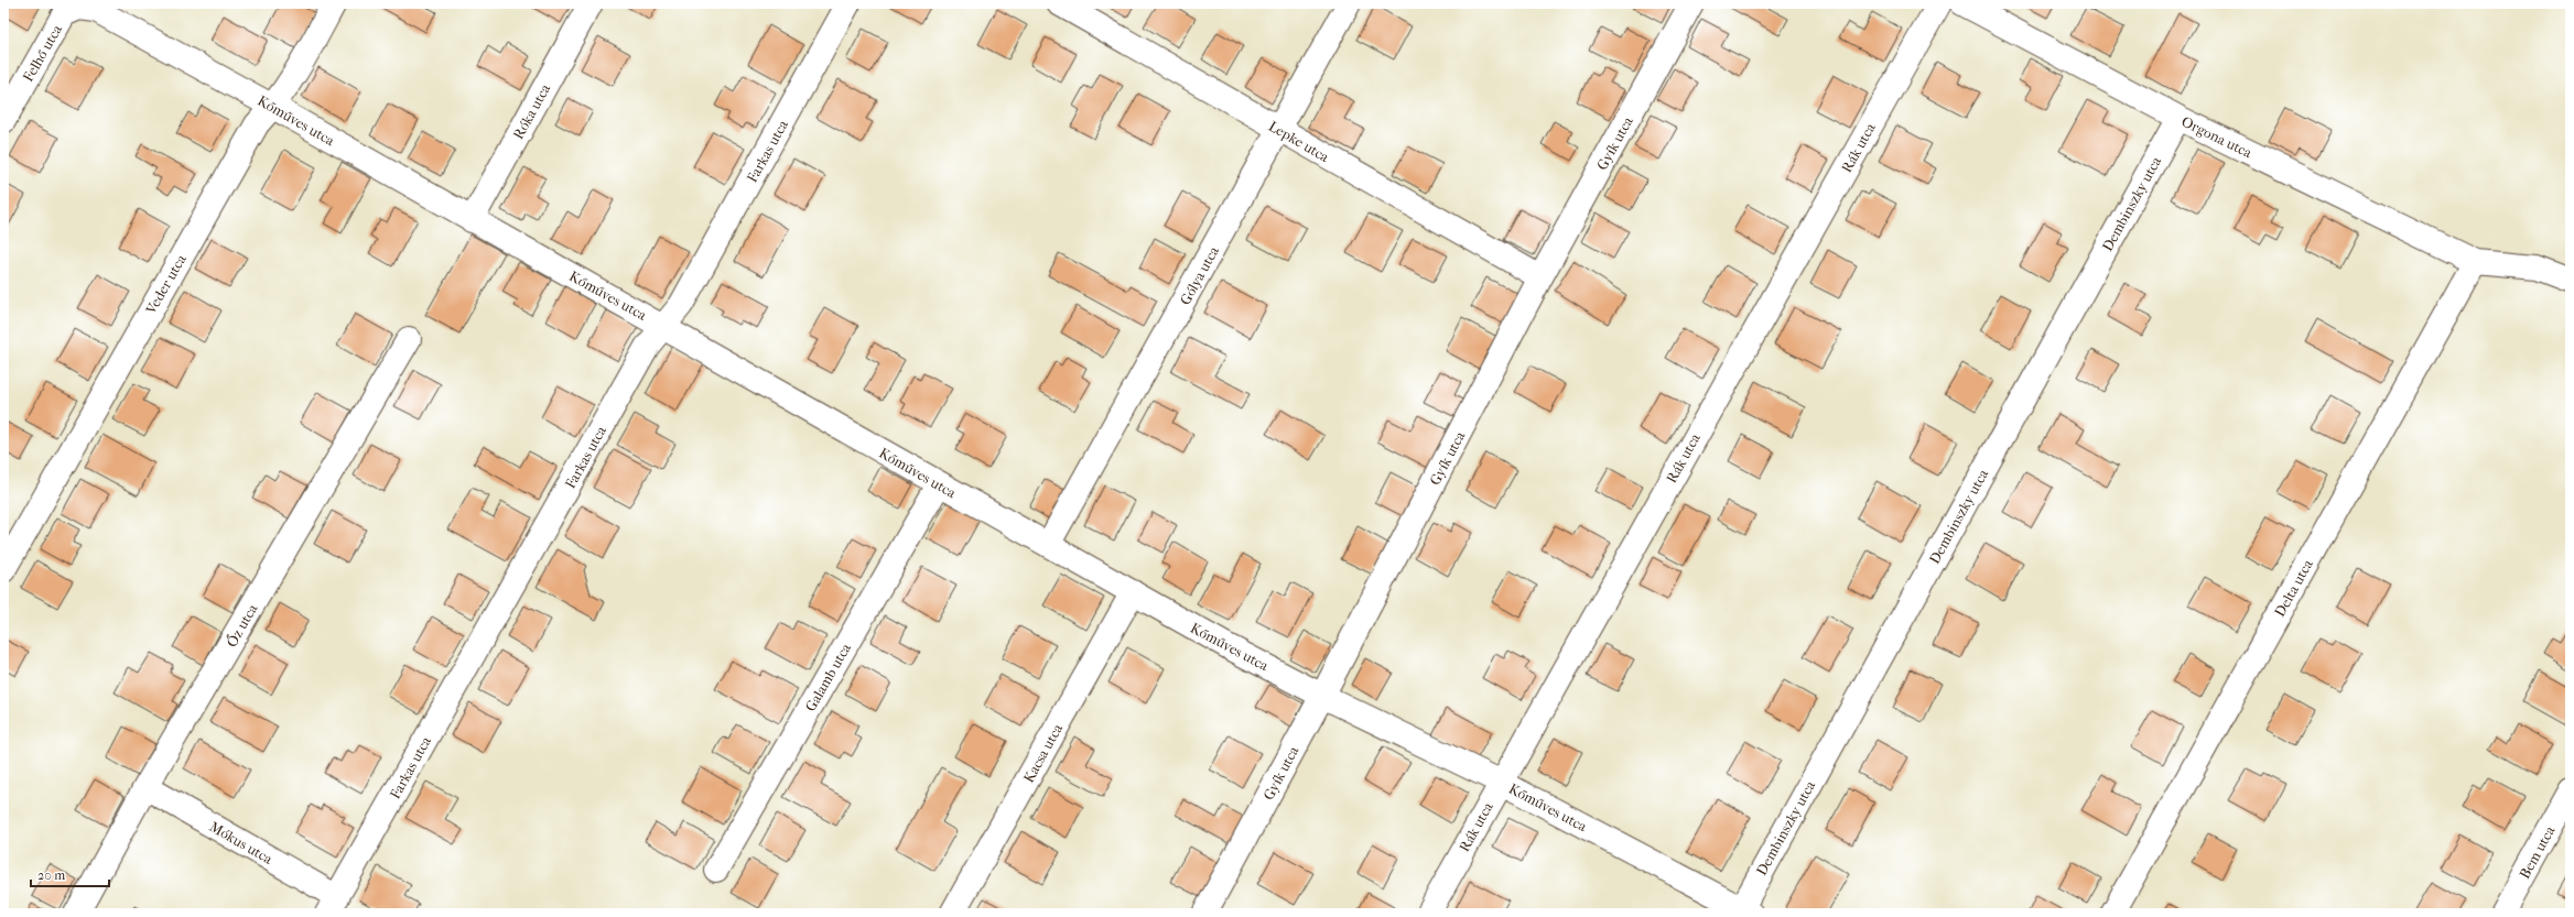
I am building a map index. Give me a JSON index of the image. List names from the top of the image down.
{
  "streets": {
    "street": [
      "Felhő utca",
      "Róka utca",
      "Kőműves utca",
      "Orgona utca",
      "Lepke utca",
      "Gyík utca",
      "Rák utca",
      "Farkas utca",
      "Dembinszky utca",
      "Gólya utca",
      "Veder utca",
      "Delta utca",
      "Őz utca",
      "Galamb utca",
      "Kacsa utca",
      "Mókus utca",
      "Bem utca"
    ]
  },
  "crossings": [
    ["Felhő utca", "Kőműves utca"],
    ["Róka utca", "Kőműves utca"],
    ["Kőműves utca", "Gyík utca"],
    ["Kőműves utca", "Rák utca"],
    ["Kőműves utca", "Farkas utca"],
    ["Kőműves utca", "Dembinszky utca"],
    ["Kőműves utca", "Gólya utca"],
    ["Kőműves utca", "Veder utca"],
    ["Kőműves utca", "Galamb utca"],
    ["Kőműves utca", "Kacsa utca"],
    ["Orgona utca", "Dembinszky utca"],
    ["Orgona utca", "Delta utca"],
    ["Lepke utca", "Gyík utca"],
    ["Lepke utca", "Gólya utca"],
    ["Farkas utca", "Mókus utca"],
    ["Őz utca", "Mókus utca"]
  ],
  "scale_bar": "20 m"
}
